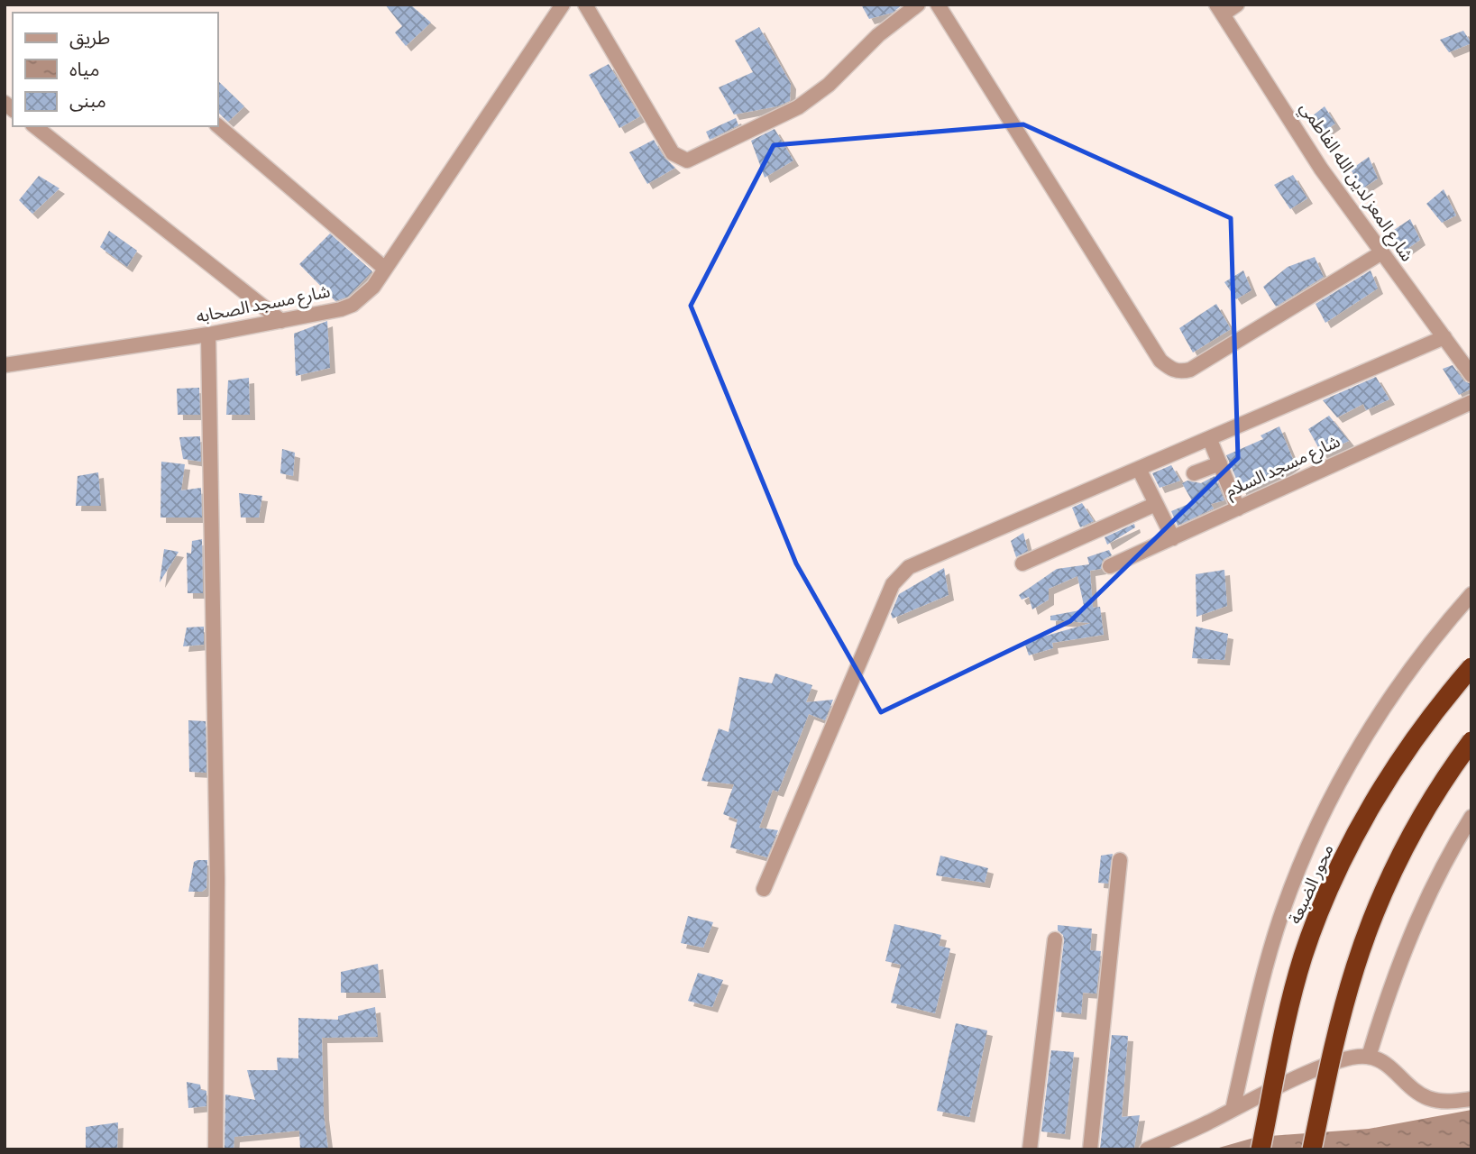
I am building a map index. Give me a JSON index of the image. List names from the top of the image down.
{
  "streets": {
    "highway": ["محور الضبعة"],
    "street": ["شارع المعز لدين الله الفاطمي", "شارع مسجد الصحابه", "شارع مسجد السلام"]
  },
  "legend": ["طريق", "مياه", "مبنى"]
}
